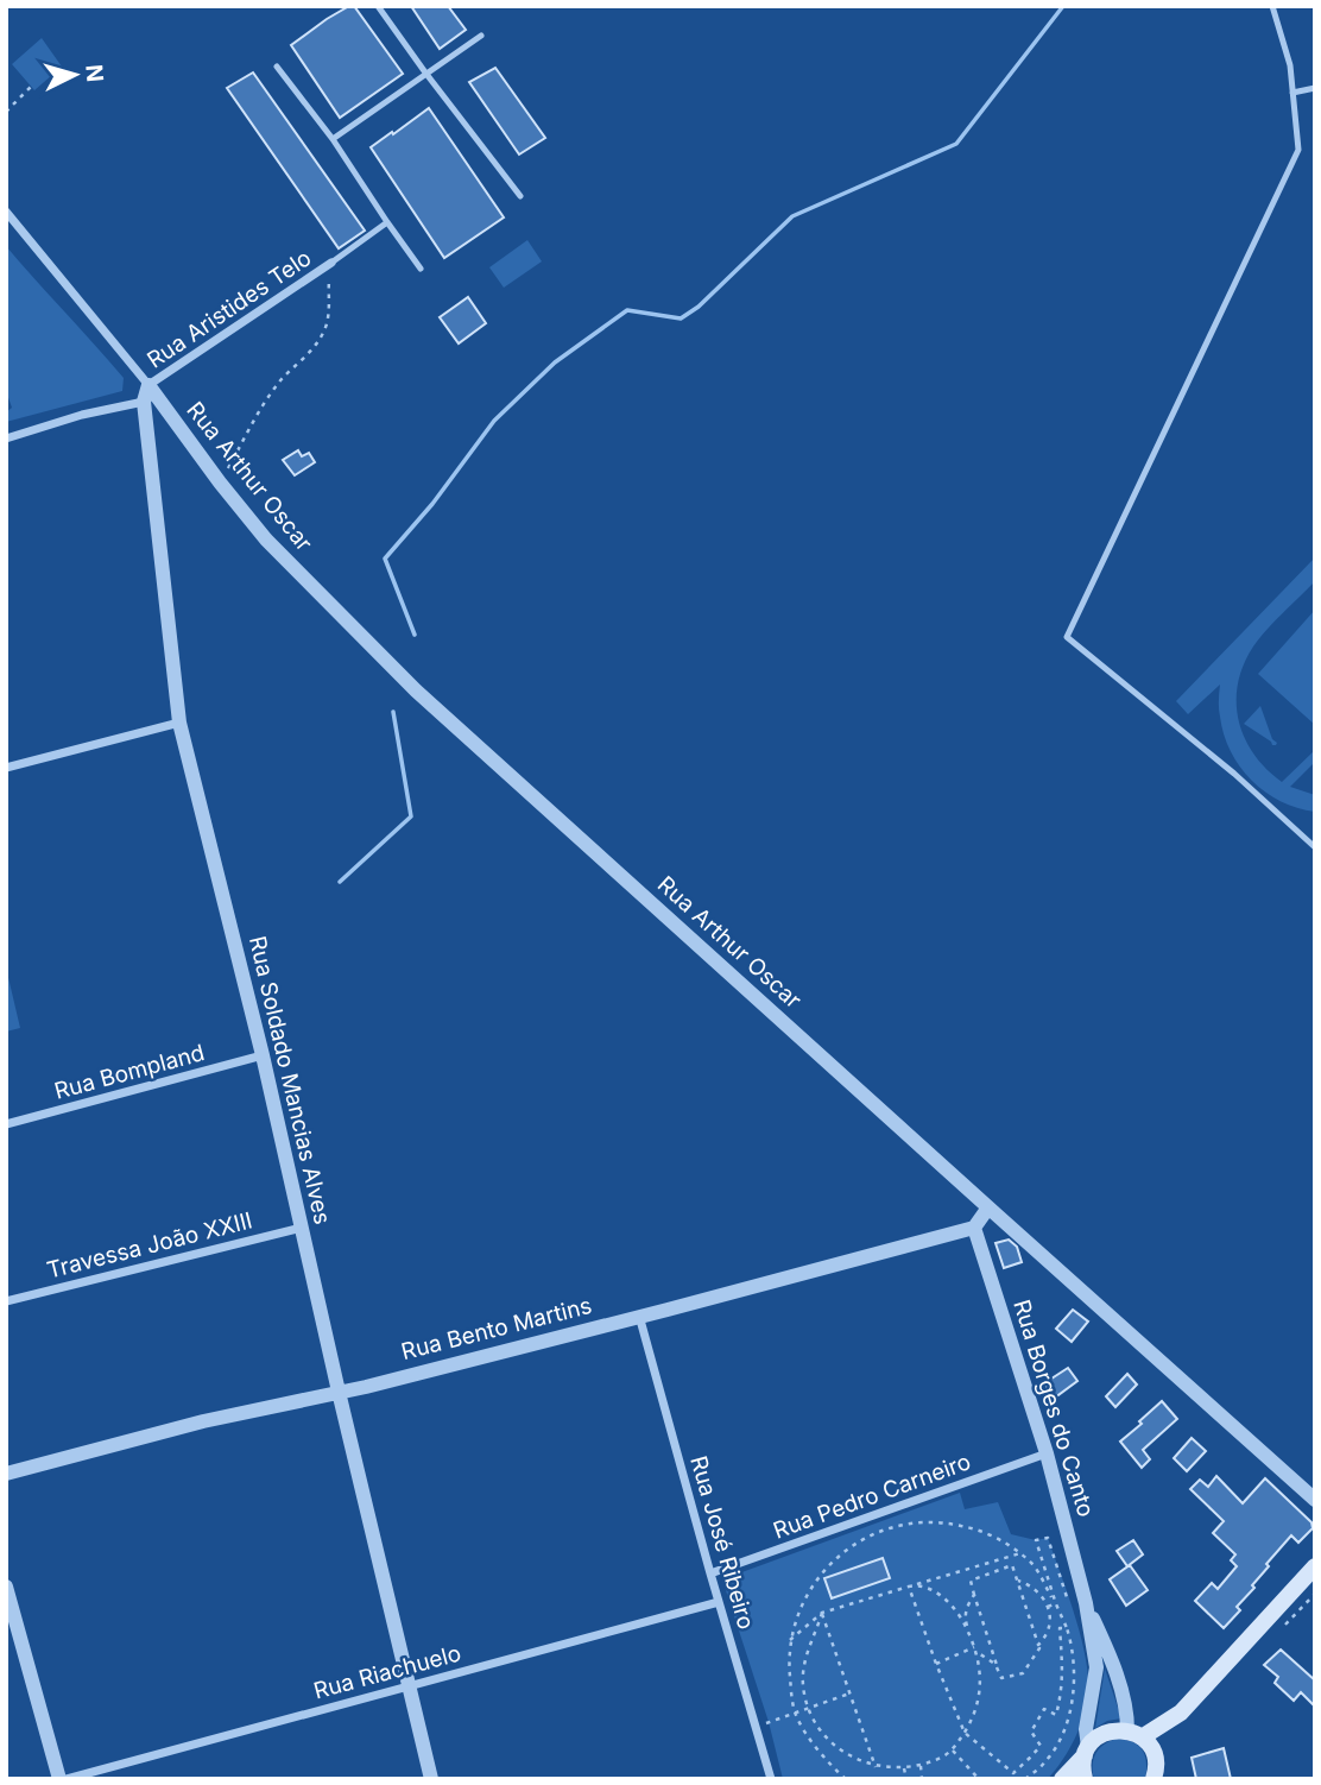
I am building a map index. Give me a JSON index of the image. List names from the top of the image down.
{
  "streets": {
    "street": [
      "Rua Aristides Telo",
      "Rua Arthur Oscar",
      "Rua Bompland",
      "Rua Soldado Mancias Alves",
      "Travessa João XXIII",
      "Rua Bento Martins",
      "Rua Borges do Canto",
      "Rua Pedro Carneiro",
      "Rua José Ribeiro",
      "Rua Riachuelo"
    ]
  },
  "crossings": [
    ["Rua Aristides Telo", "Rua Arthur Oscar"],
    ["Rua Aristides Telo", "Rua Soldado Mancias Alves"],
    ["Rua Arthur Oscar", "Rua Soldado Mancias Alves"],
    ["Rua Bompland", "Rua Soldado Mancias Alves"],
    ["Rua Soldado Mancias Alves", "Travessa João XXIII"],
    ["Rua Soldado Mancias Alves", "Rua Bento Martins"],
    ["Rua Soldado Mancias Alves", "Rua Riachuelo"],
    ["Rua Bento Martins", "Rua Borges do Canto"],
    ["Rua Bento Martins", "Rua José Ribeiro"],
    ["Rua Borges do Canto", "Rua Pedro Carneiro"],
    ["Rua Pedro Carneiro", "Rua José Ribeiro"],
    ["Rua José Ribeiro", "Rua Riachuelo"]
  ],
  "north": "right"
}
